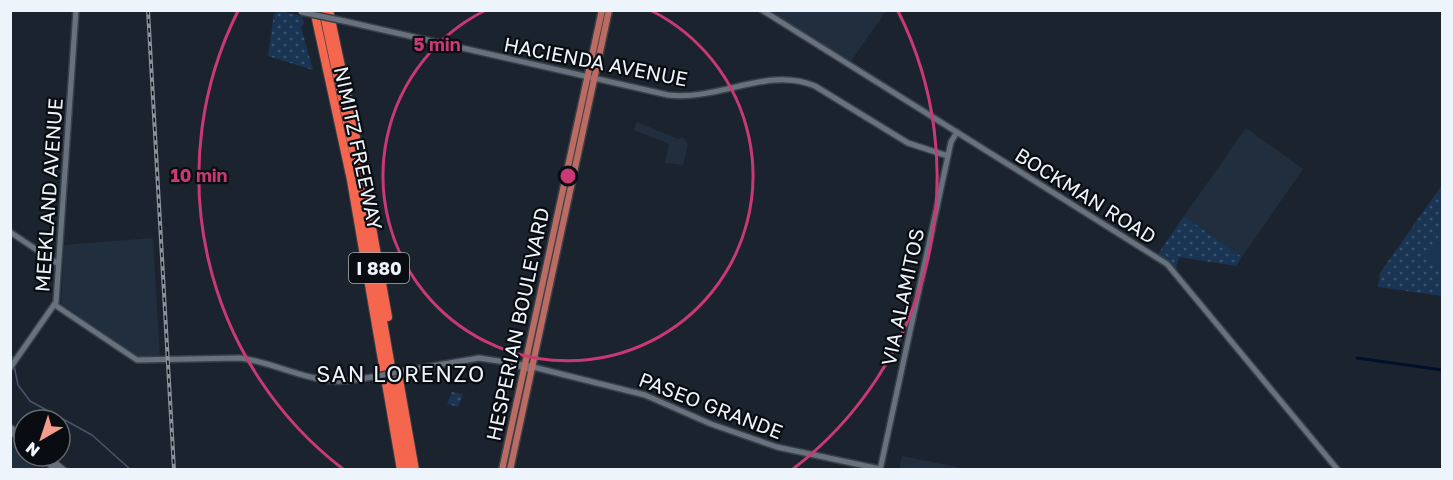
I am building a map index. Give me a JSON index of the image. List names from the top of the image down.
{
  "streets": {
    "highway": ["NIMITZ FREEWAY", "I 880"],
    "main road": ["HESPERIAN BOULEVARD"],
    "street": [
      "HACIENDA AVENUE",
      "MEEKLAND AVENUE",
      "BOCKMAN ROAD",
      "VIA ALAMITOS",
      "PASEO GRANDE"
    ]
  },
  "crossings": [
    ["HACIENDA AVENUE", "VIA ALAMITOS"],
    ["HACIENDA AVENUE", "HESPERIAN BOULEVARD"],
    ["MEEKLAND AVENUE", "PASEO GRANDE"],
    ["BOCKMAN ROAD", "VIA ALAMITOS"],
    ["VIA ALAMITOS", "PASEO GRANDE"],
    ["HESPERIAN BOULEVARD", "PASEO GRANDE"]
  ],
  "districts": ["SAN LORENZO"],
  "north": "bottom left",
  "rings": ["5 min", "10 min"]
}
